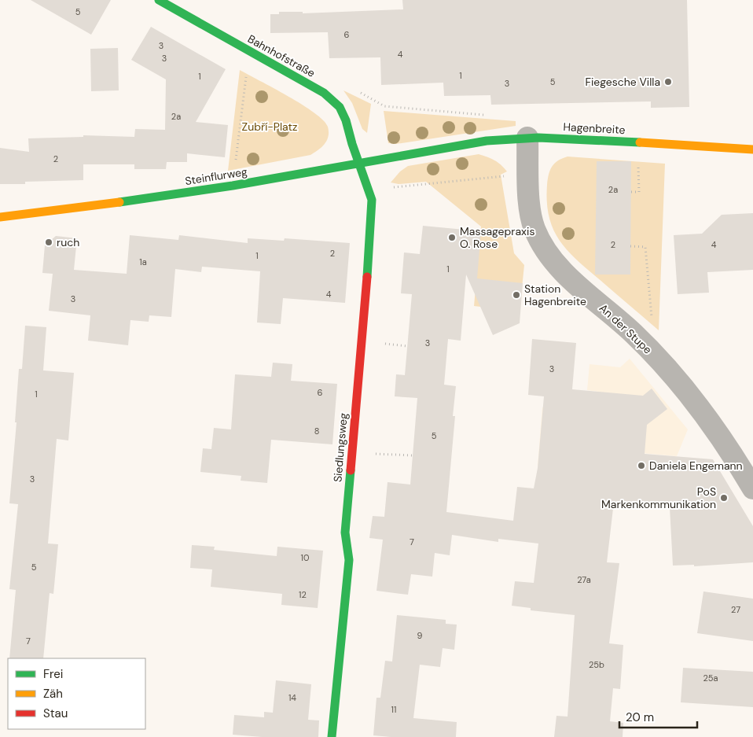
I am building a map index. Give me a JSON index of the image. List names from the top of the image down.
{
  "streets": {
    "street": [
      "Bahnhofstraße",
      "Hagenbreite",
      "Steinflurweg",
      "An der Stupe",
      "Siedlungsweg"
    ]
  },
  "crossings": [
    ["Bahnhofstraße", "Steinflurweg"],
    ["Bahnhofstraße", "Siedlungsweg"],
    ["Hagenbreite", "Steinflurweg"],
    ["Hagenbreite", "An der Stupe"],
    ["Steinflurweg", "Siedlungsweg"]
  ],
  "parks": ["Zubří-Platz"],
  "places": [
    "Fiegesche Villa",
    "Massagepraxis O. Rose",
    "ruch",
    "Station Hagenbreite",
    "Daniela Engemann",
    "PoS Markenkommunikation"
  ],
  "house_numbers": [
    "5",
    "6",
    "3",
    "4",
    "3",
    "1",
    "1",
    "5",
    "3",
    "2a",
    "2",
    "2a",
    "2",
    "4",
    "2",
    "1",
    "1a",
    "1",
    "4",
    "3",
    "3",
    "3",
    "6",
    "1",
    "8",
    "5",
    "3",
    "7",
    "10",
    "5",
    "27a",
    "12",
    "27",
    "9",
    "7",
    "25b",
    "25a",
    "14",
    "11"
  ],
  "legend": ["Frei", "Zäh", "Stau"],
  "scale_bar": "20 m"
}
